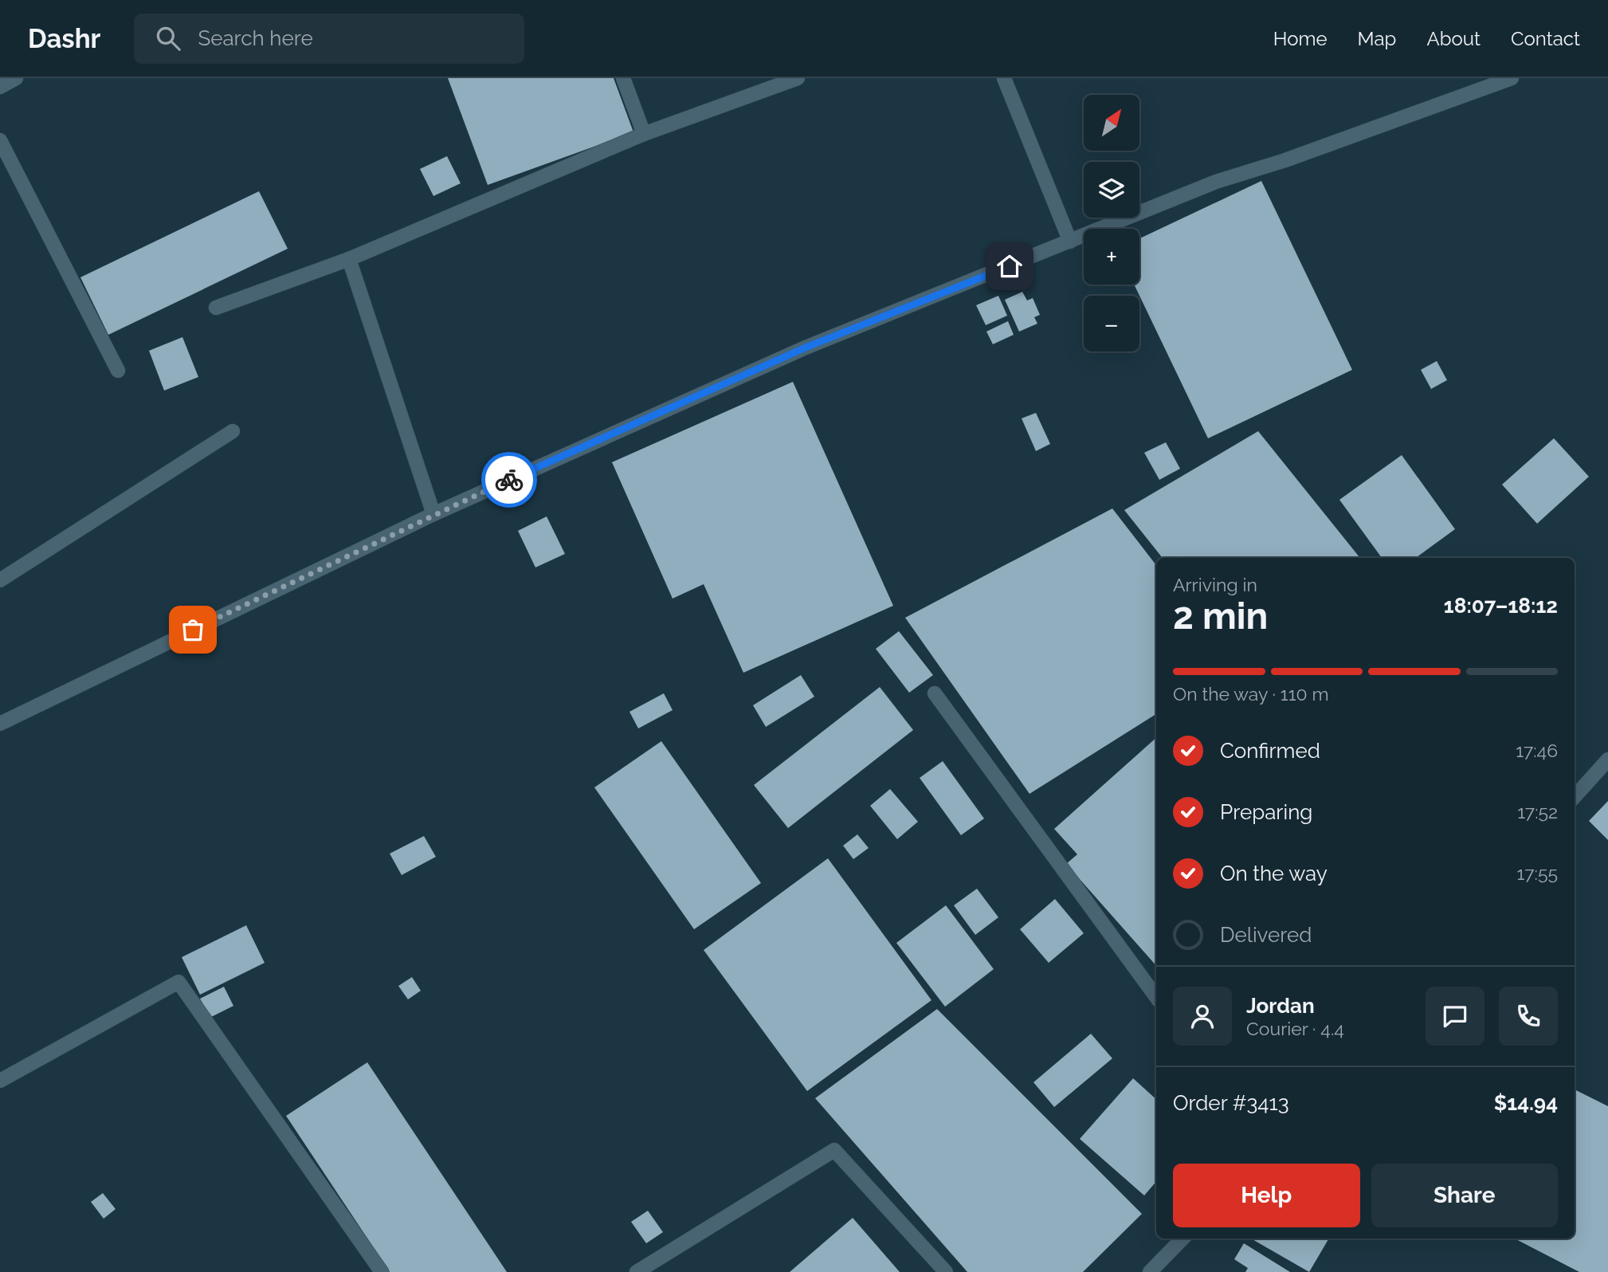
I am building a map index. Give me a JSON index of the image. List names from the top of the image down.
{
  "north": "top right",
  "page": {
    "header": "Dashr",
    "search": "Search here",
    "nav": [
      "Home",
      "Map",
      "About",
      "Contact"
    ],
    "map_buttons": ["+", "−"],
    "heading": ["2 min", "Arriving in", "18:07–18:12"],
    "panel": [
      "Jordan",
      "Courier · 4.4",
      "Order #3413",
      "$14.94"
    ],
    "bar": "On the way · 110 m",
    "list": [
      ["Confirmed", "17:46"],
      ["Preparing", "17:52"],
      ["On the way", "17:55"],
      "Delivered"
    ],
    "buttons": ["Help", "Share"]
  }
}
